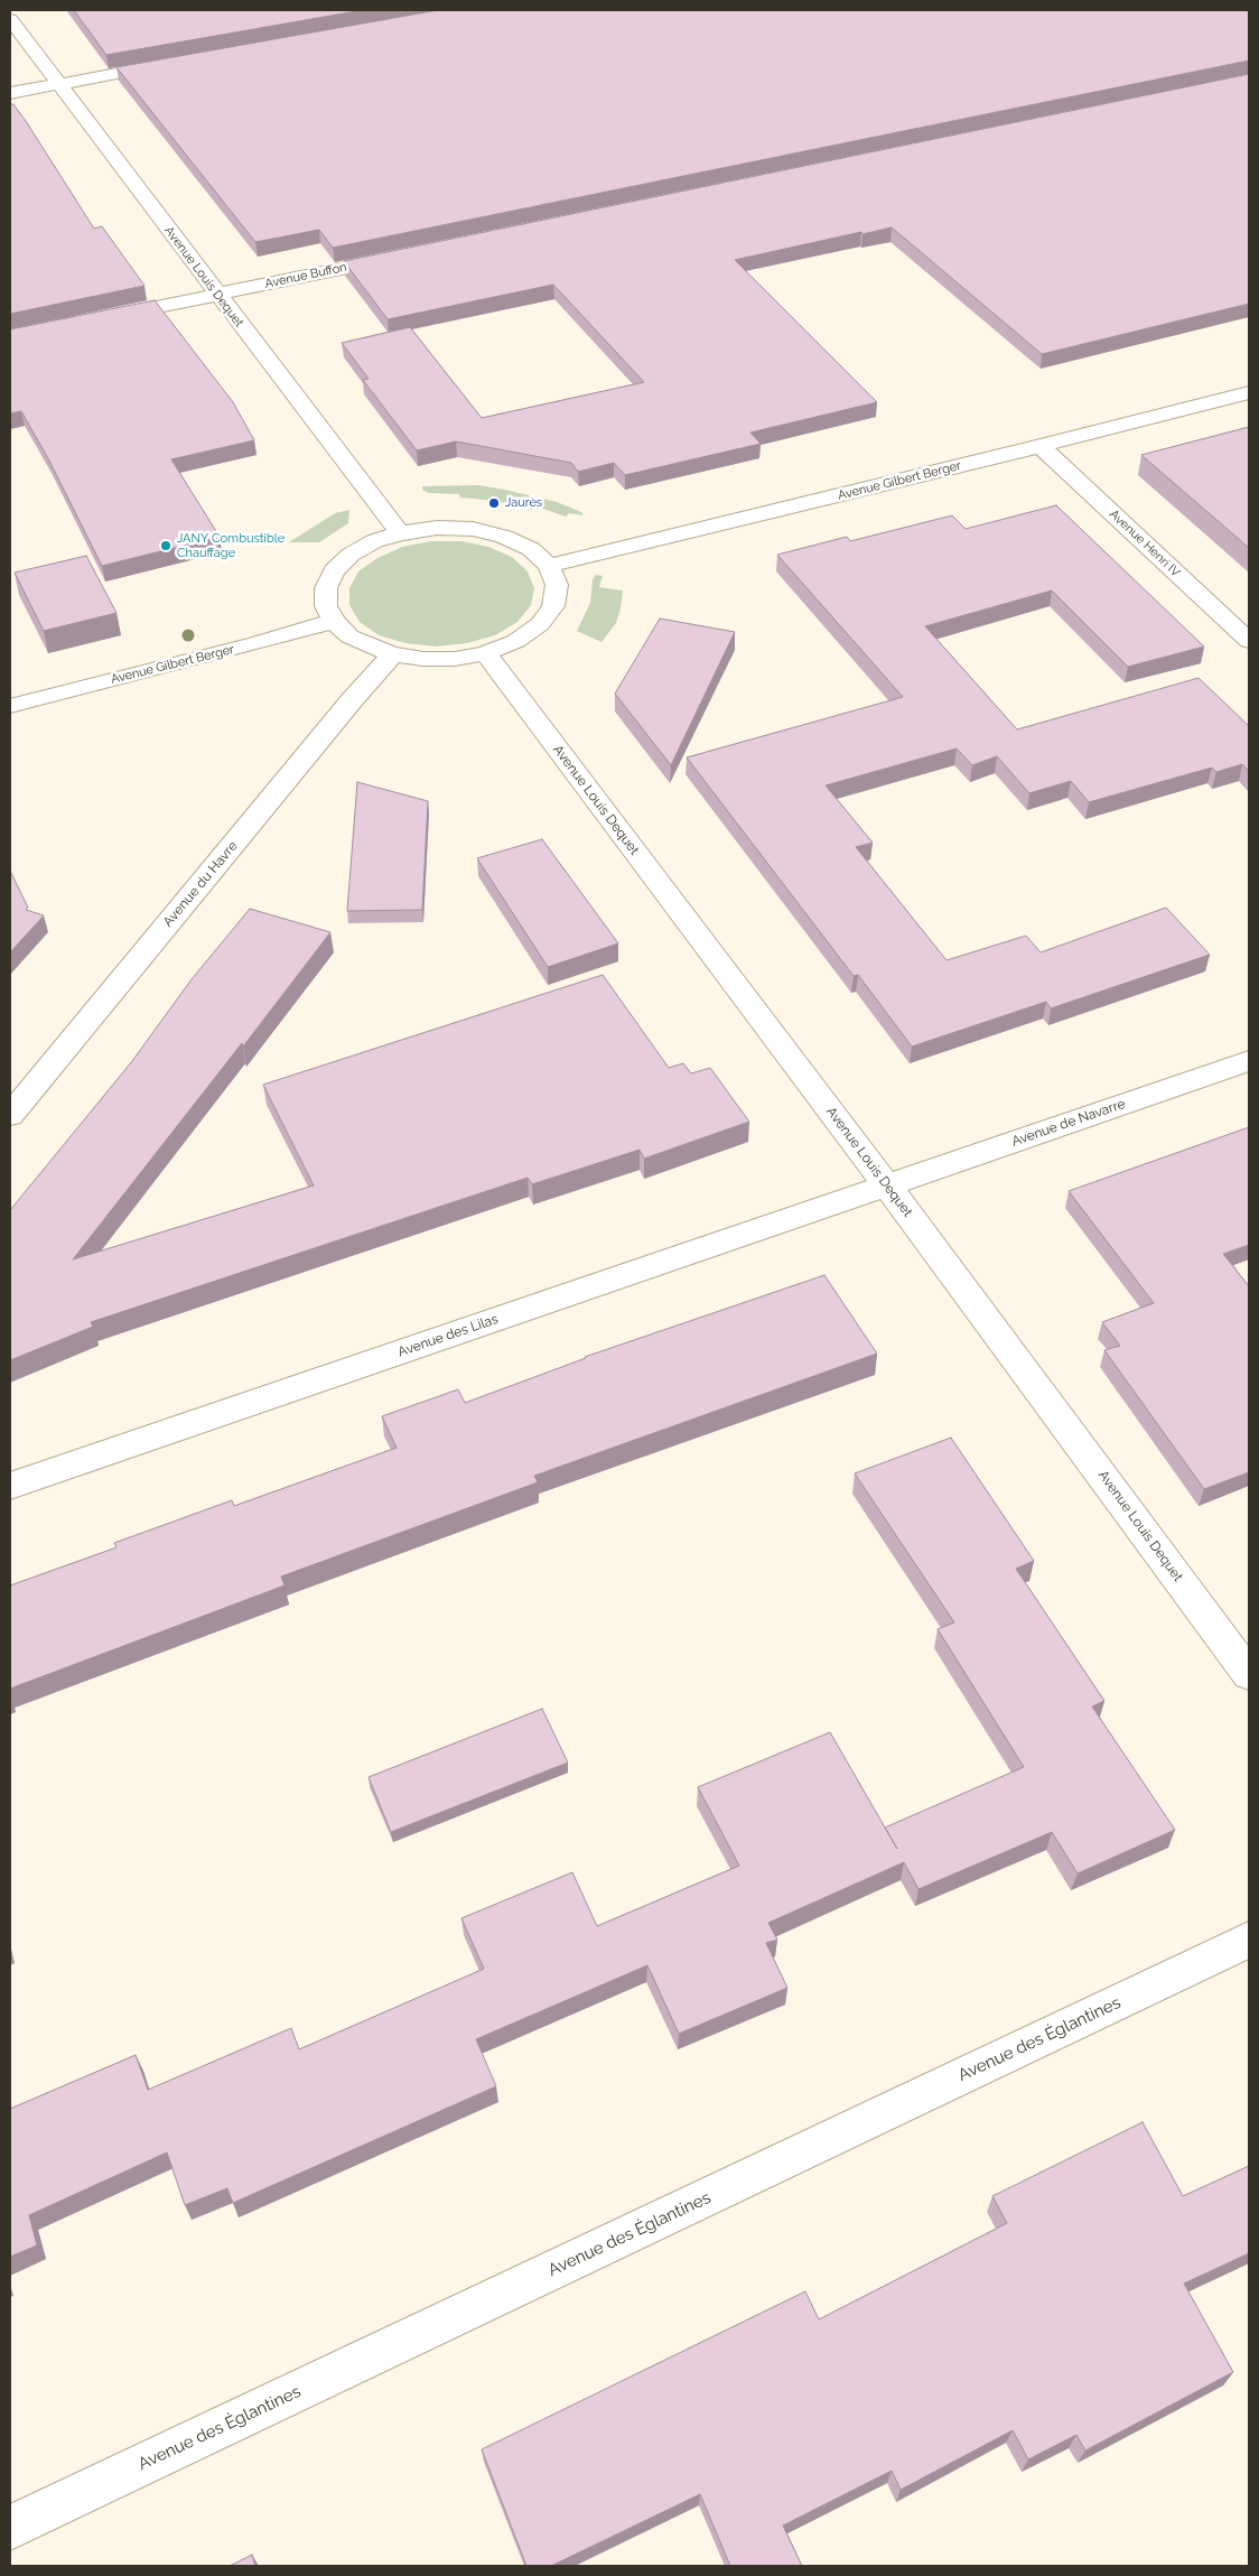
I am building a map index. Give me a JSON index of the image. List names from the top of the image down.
{
  "streets": {
    "street": [
      "Avenue Buffon",
      "Avenue Louis Dequet",
      "Avenue Gilbert Berger",
      "Avenue Henri IV",
      "Avenue du Havre",
      "Avenue de Navarre",
      "Avenue des Lilas",
      "Avenue des Églantines"
    ]
  },
  "crossings": [
    ["Avenue Buffon", "Avenue Louis Dequet"],
    ["Avenue Louis Dequet", "Avenue Gilbert Berger"],
    ["Avenue Louis Dequet", "Avenue du Havre"],
    ["Avenue Louis Dequet", "Avenue de Navarre"],
    ["Avenue Louis Dequet", "Avenue des Lilas"],
    ["Avenue Gilbert Berger", "Avenue Henri IV"],
    ["Avenue Gilbert Berger", "Avenue du Havre"],
    ["Avenue de Navarre", "Avenue des Lilas"]
  ],
  "places": ["Jaurès", "JANY Combustible Chauffage"]
}
